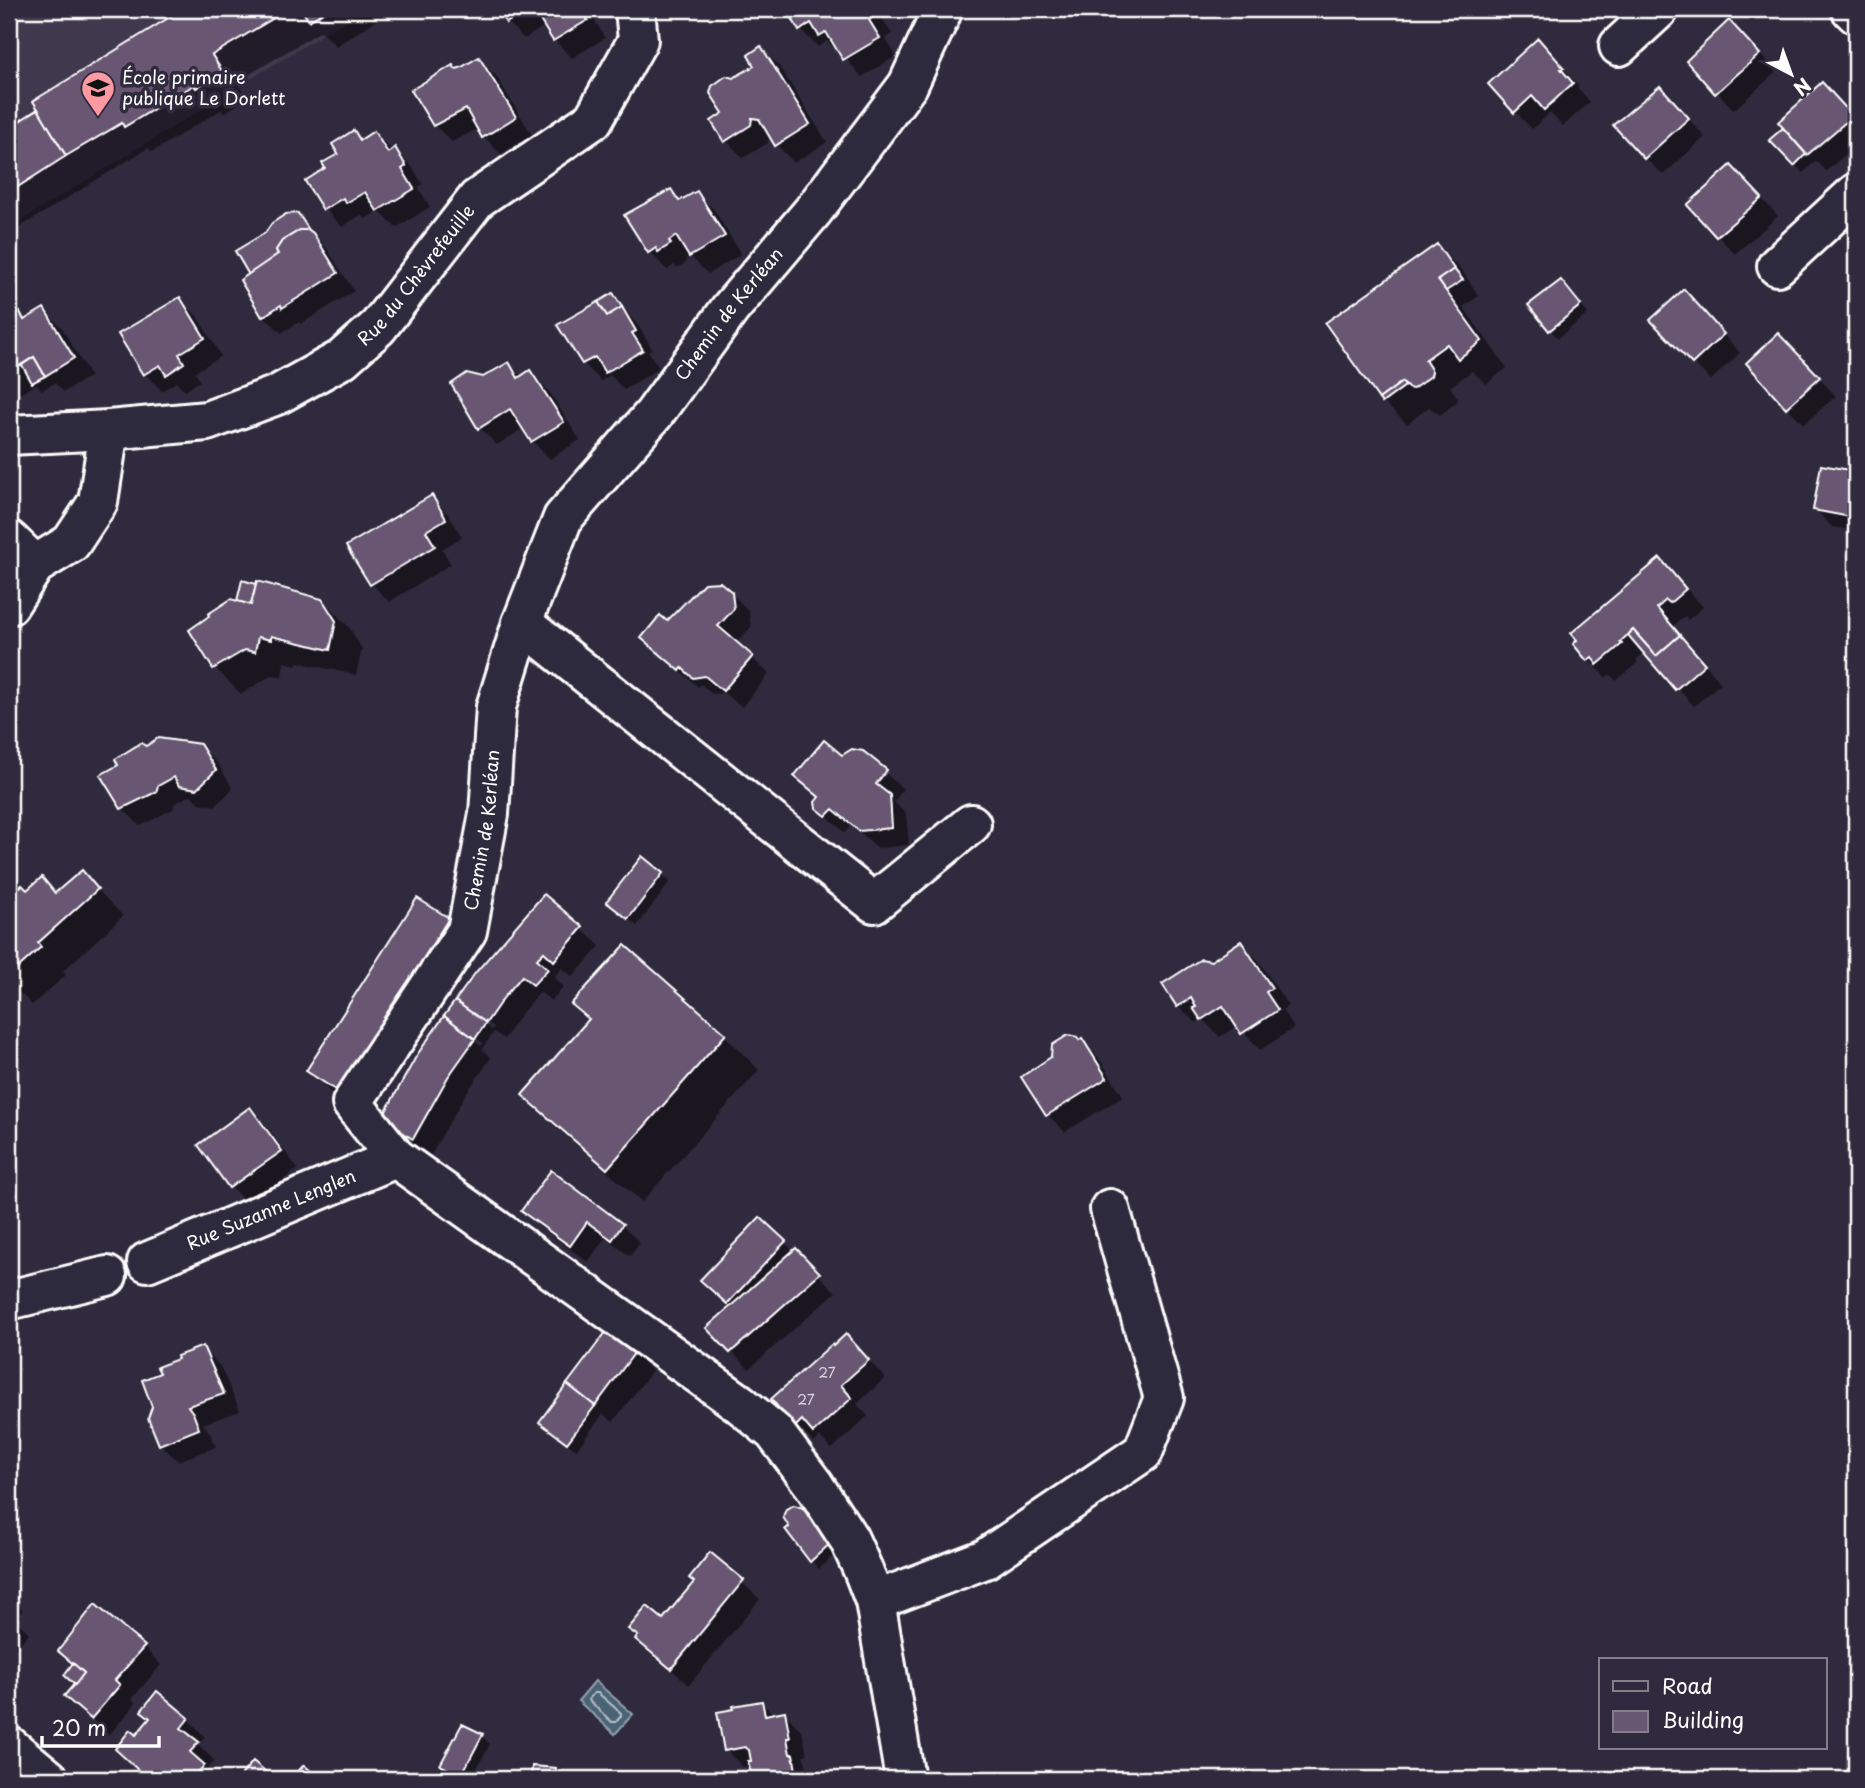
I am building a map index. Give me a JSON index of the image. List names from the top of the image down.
{
  "streets": {
    "street": ["Rue du Chèvrefeuille", "Chemin de Kerléan", "Rue Suzanne Lenglen"]
  },
  "crossings": [
    ["Chemin de Kerléan", "Rue Suzanne Lenglen"]
  ],
  "places": {
    "school or university": ["École primaire publique Le Dorlett"]
  },
  "house_numbers": ["27", "27"],
  "legend": ["Road", "Building"],
  "scale_bar": "20 m",
  "north": "bottom right"
}
